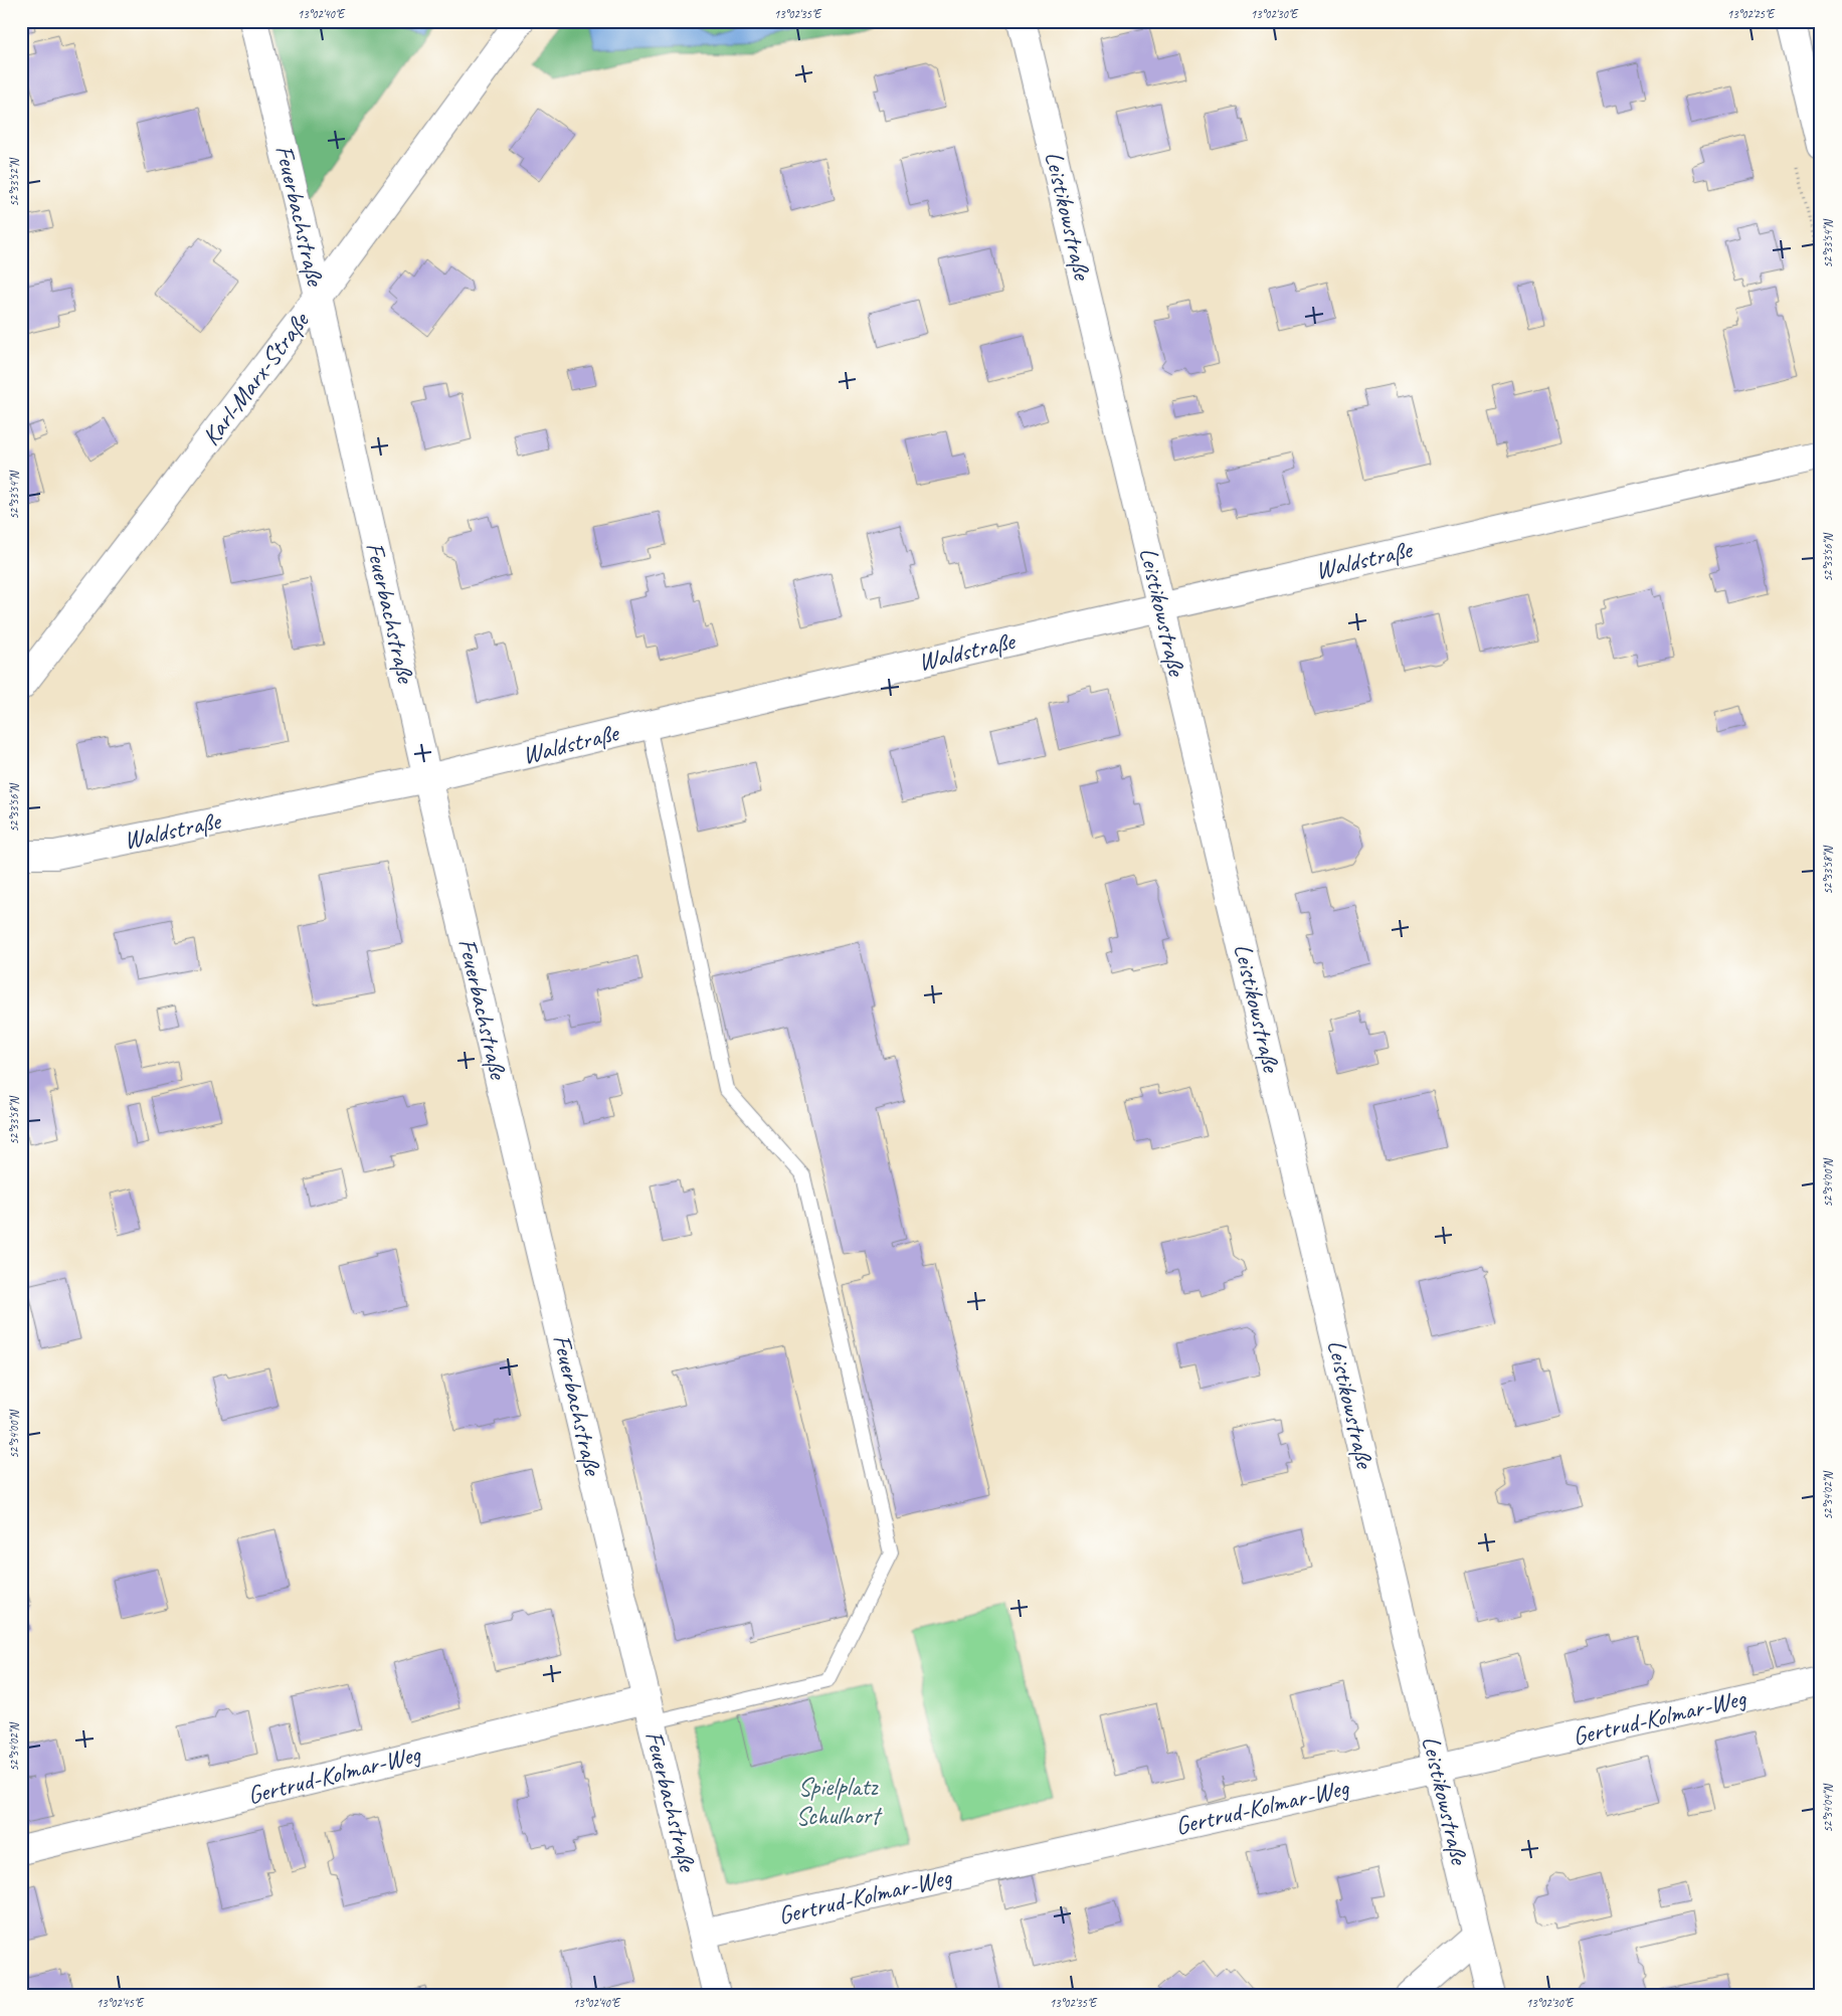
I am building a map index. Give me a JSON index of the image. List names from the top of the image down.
{
  "streets": {
    "street": [
      "Feuerbachstraße",
      "Leistikowstraße",
      "Karl-Marx-Straße",
      "Waldstraße",
      "Gertrud-Kolmar-Weg"
    ]
  },
  "crossings": [
    ["Feuerbachstraße", "Karl-Marx-Straße"],
    ["Feuerbachstraße", "Waldstraße"],
    ["Feuerbachstraße", "Gertrud-Kolmar-Weg"],
    ["Leistikowstraße", "Waldstraße"],
    ["Leistikowstraße", "Gertrud-Kolmar-Weg"]
  ],
  "parks": ["Spielplatz Schulhort"],
  "coordinates": [
    "13°02'40\"E",
    "13°02'35\"E",
    "13°02'30\"E",
    "13°02'25\"E",
    "52°33'52\"N",
    "52°33'54\"N",
    "52°33'56\"N",
    "52°33'58\"N",
    "52°34'00\"N",
    "52°34'02\"N",
    "52°34'04\"N",
    "13°02'45\"E"
  ]
}
